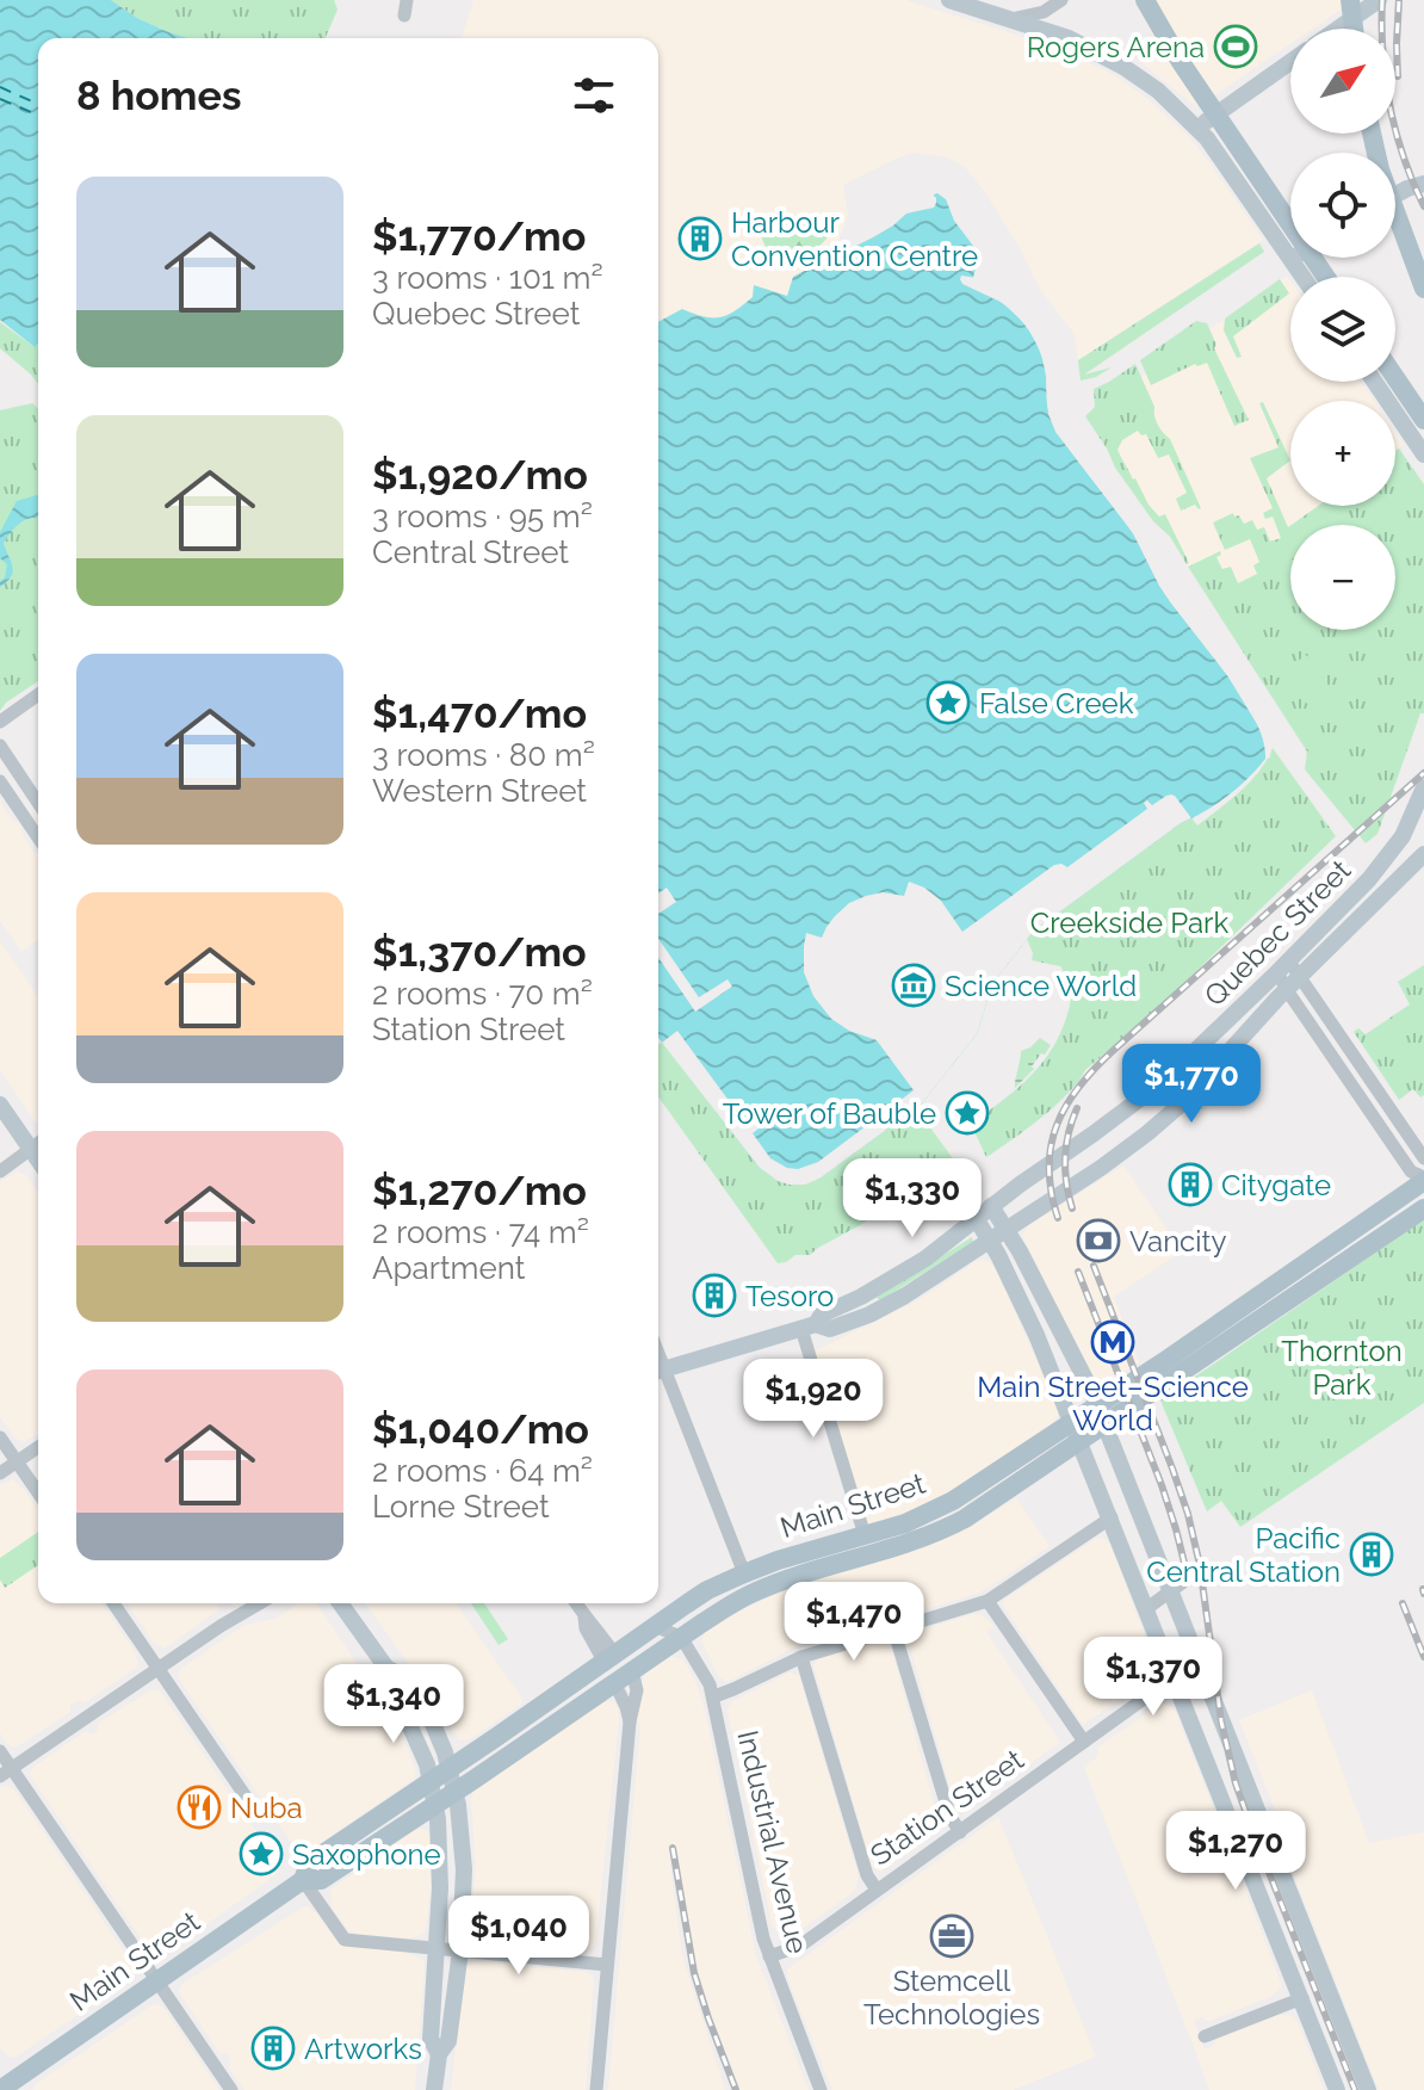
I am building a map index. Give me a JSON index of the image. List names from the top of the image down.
{
  "streets": {
    "main road": ["Quebec Street", "Main Street"],
    "street": ["Station Street", "Industrial Avenue"]
  },
  "crossings": [
    ["Main Street", "Industrial Avenue"],
    ["Station Street", "Industrial Avenue"]
  ],
  "parks": ["Creekside Park", "Thornton Park"],
  "places": {
    "sports": ["Rogers Arena"],
    "building": [
      "Harbour Convention Centre",
      "Citygate",
      "Tesoro",
      "Pacific Central Station",
      "Artworks"
    ],
    "place": ["False Creek", "Tower of Bauble", "Saxophone"],
    "museum": ["Science World"],
    "bank": ["Vancity"],
    "metro station": ["Main Street–Science World"],
    "restaurant": ["Nuba"],
    "office": ["Stemcell Technologies"]
  },
  "north": "top right",
  "page": {
    "map_buttons": ["+", "−"],
    "heading": "8 homes",
    "list": [
      {
        "name": "$1,770/mo",
        "note": "3 rooms · 101 m² · Quebec Street"
      },
      {
        "name": "$1,920/mo",
        "note": "3 rooms · 95 m² · Central Street"
      },
      {
        "name": "$1,470/mo",
        "note": "3 rooms · 80 m² · Western Street"
      },
      {
        "name": "$1,370/mo",
        "note": "2 rooms · 70 m² · Station Street"
      },
      {
        "name": "$1,270/mo",
        "note": "2 rooms · 74 m² · Apartment"
      },
      {
        "name": "$1,040/mo",
        "note": "2 rooms · 64 m² · Lorne Street"
      }
    ],
    "price": [
      "$1,770",
      "$1,330",
      "$1,920",
      "$1,470",
      "$1,370",
      "$1,340",
      "$1,270",
      "$1,040"
    ]
  }
}
